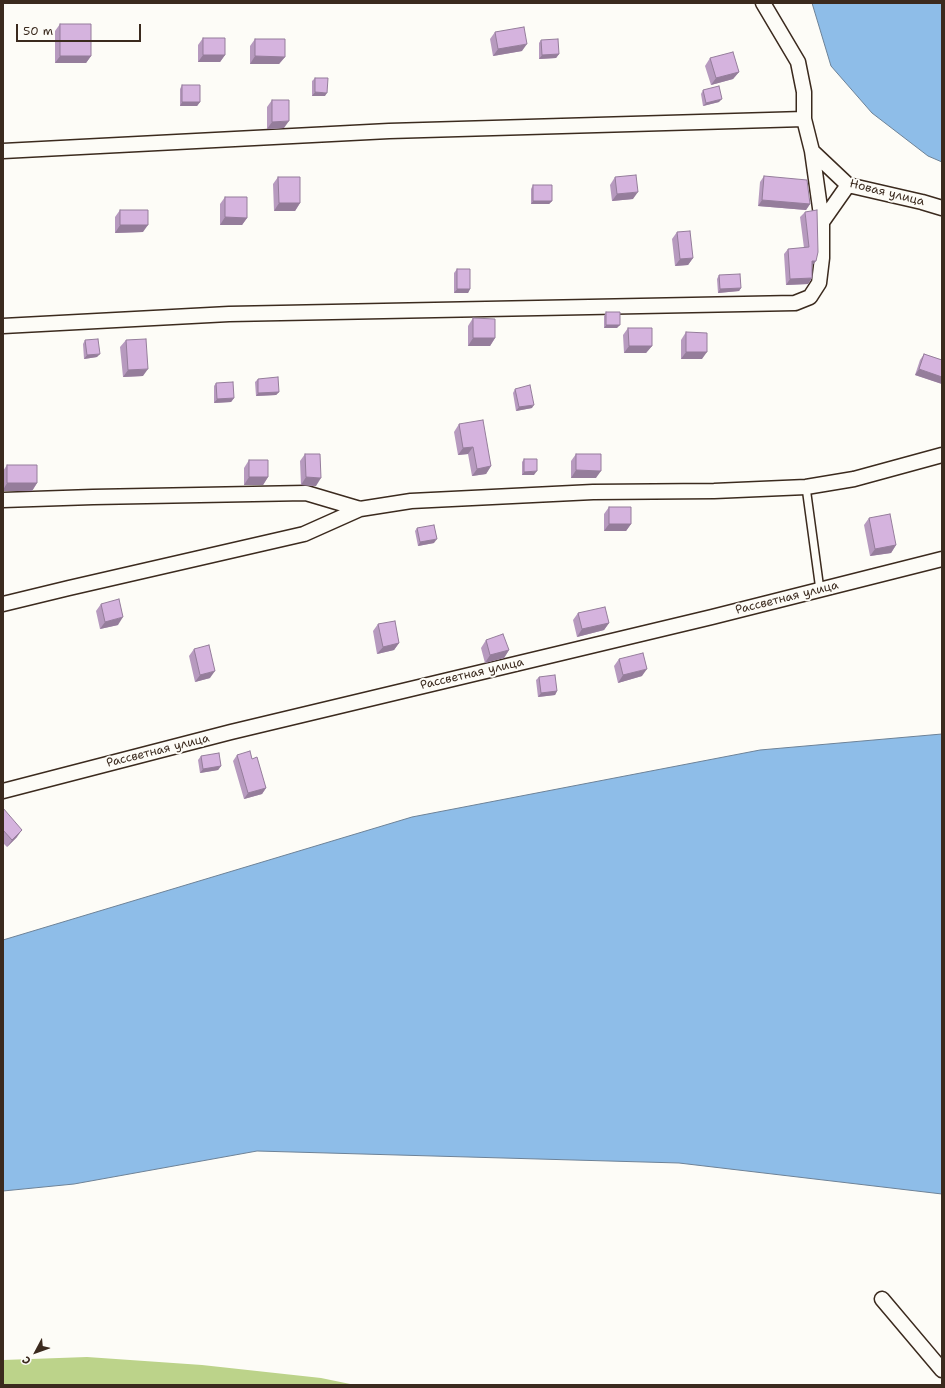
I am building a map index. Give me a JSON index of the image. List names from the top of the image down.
{
  "streets": {
    "street": ["Новая улица", "Рассветная улица"]
  },
  "scale_bar": "50 m",
  "north": "bottom left"
}
